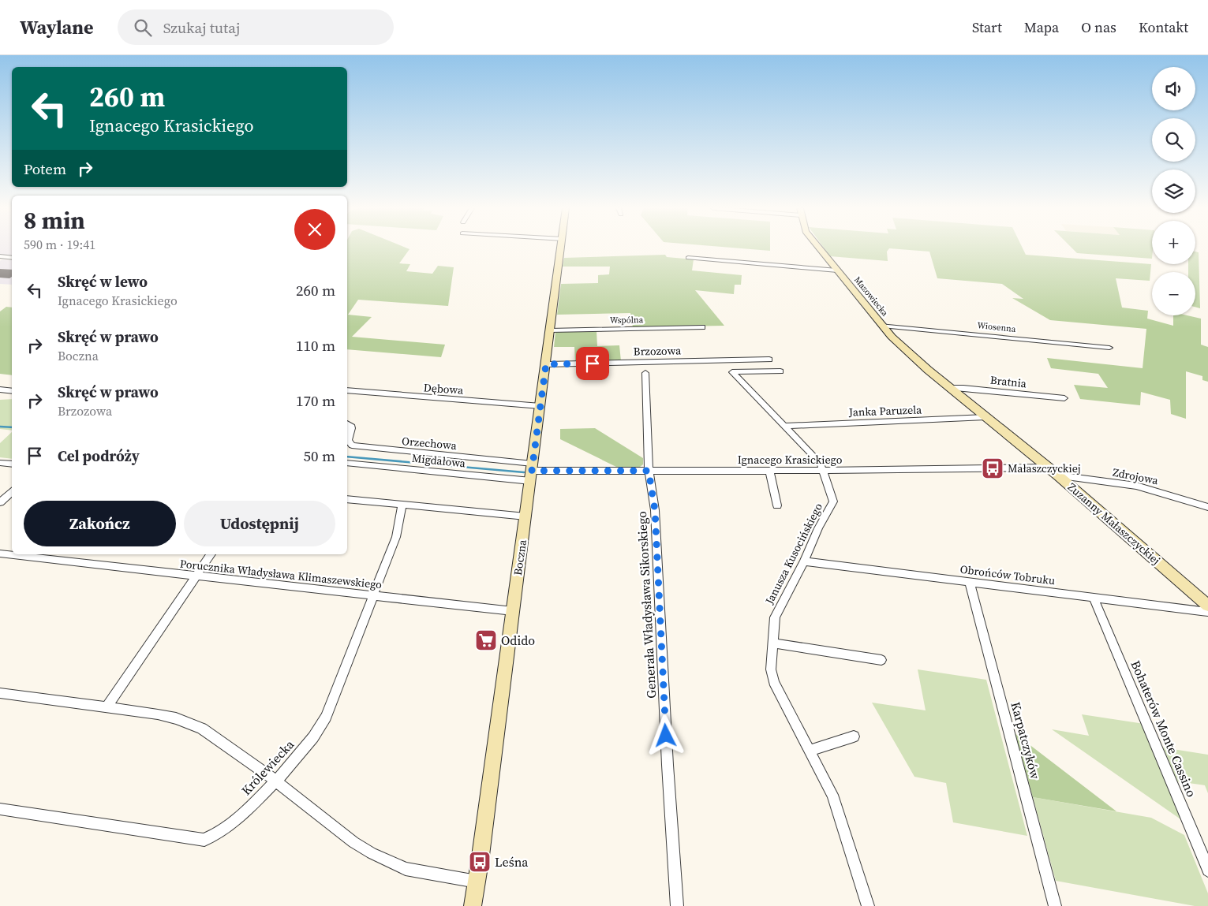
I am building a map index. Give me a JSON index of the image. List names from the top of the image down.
{
  "streets": {
    "street": [
      "Mazowiecka",
      "Wspólna",
      "Wiosenna",
      "Brzozowa",
      "Bratnia",
      "Dębowa",
      "Janka Paruzela",
      "Orzechowa",
      "Ignacego Krasickiego",
      "Migdałowa",
      "Zdrojowa",
      "Zuzanny Małaszczyckiej",
      "Janusza Kusocińskiego",
      "Boczna",
      "Porucznika Władysława Klimaszewskiego",
      "Obrońców Tobruku",
      "Generała Władysława Sikorskiego",
      "Bohaterów Monte Cassino",
      "Karpatczyków",
      "Królewiecka"
    ]
  },
  "crossings": [
    ["Mazowiecka", "Wiosenna"],
    ["Mazowiecka", "Zuzanny Małaszczyckiej"],
    ["Wspólna", "Boczna"],
    ["Brzozowa", "Boczna"],
    ["Bratnia", "Zuzanny Małaszczyckiej"],
    ["Dębowa", "Boczna"],
    ["Janka Paruzela", "Zuzanny Małaszczyckiej"],
    ["Janka Paruzela", "Janusza Kusocińskiego"],
    ["Orzechowa", "Ignacego Krasickiego"],
    ["Orzechowa", "Migdałowa"],
    ["Orzechowa", "Boczna"],
    ["Ignacego Krasickiego", "Migdałowa"],
    ["Ignacego Krasickiego", "Zuzanny Małaszczyckiej"],
    ["Ignacego Krasickiego", "Janusza Kusocińskiego"],
    ["Ignacego Krasickiego", "Boczna"],
    ["Ignacego Krasickiego", "Generała Władysława Sikorskiego"],
    ["Migdałowa", "Boczna"],
    ["Zdrojowa", "Zuzanny Małaszczyckiej"],
    ["Janusza Kusocińskiego", "Obrońców Tobruku"],
    ["Boczna", "Porucznika Władysława Klimaszewskiego"],
    ["Porucznika Władysława Klimaszewskiego", "Królewiecka"],
    ["Obrońców Tobruku", "Bohaterów Monte Cassino"],
    ["Obrońców Tobruku", "Karpatczyków"]
  ],
  "places": {
    "bus stop": ["Małaszczyckiej", "Leśna"],
    "supermarket": ["Odido"]
  },
  "page": {
    "header": "Waylane",
    "search": "Szukaj tutaj",
    "nav": [
      "Start",
      "Mapa",
      "O nas",
      "Kontakt"
    ],
    "map_buttons": ["+", "−"],
    "turn": ["260 m", "Ignacego Krasickiego"],
    "then": "Potem",
    "heading": ["8 min", "590 m · 19:41"],
    "list": [
      {
        "name": "Skręć w lewo",
        "note": "Ignacego Krasickiego",
        "value": "260 m"
      },
      {
        "name": "Skręć w prawo",
        "note": "Boczna",
        "value": "110 m"
      },
      {
        "name": "Skręć w prawo",
        "note": "Brzozowa",
        "value": "170 m"
      },
      {
        "name": "Cel podróży",
        "value": "50 m"
      }
    ],
    "buttons": ["Zakończ", "Udostępnij"]
  }
}
